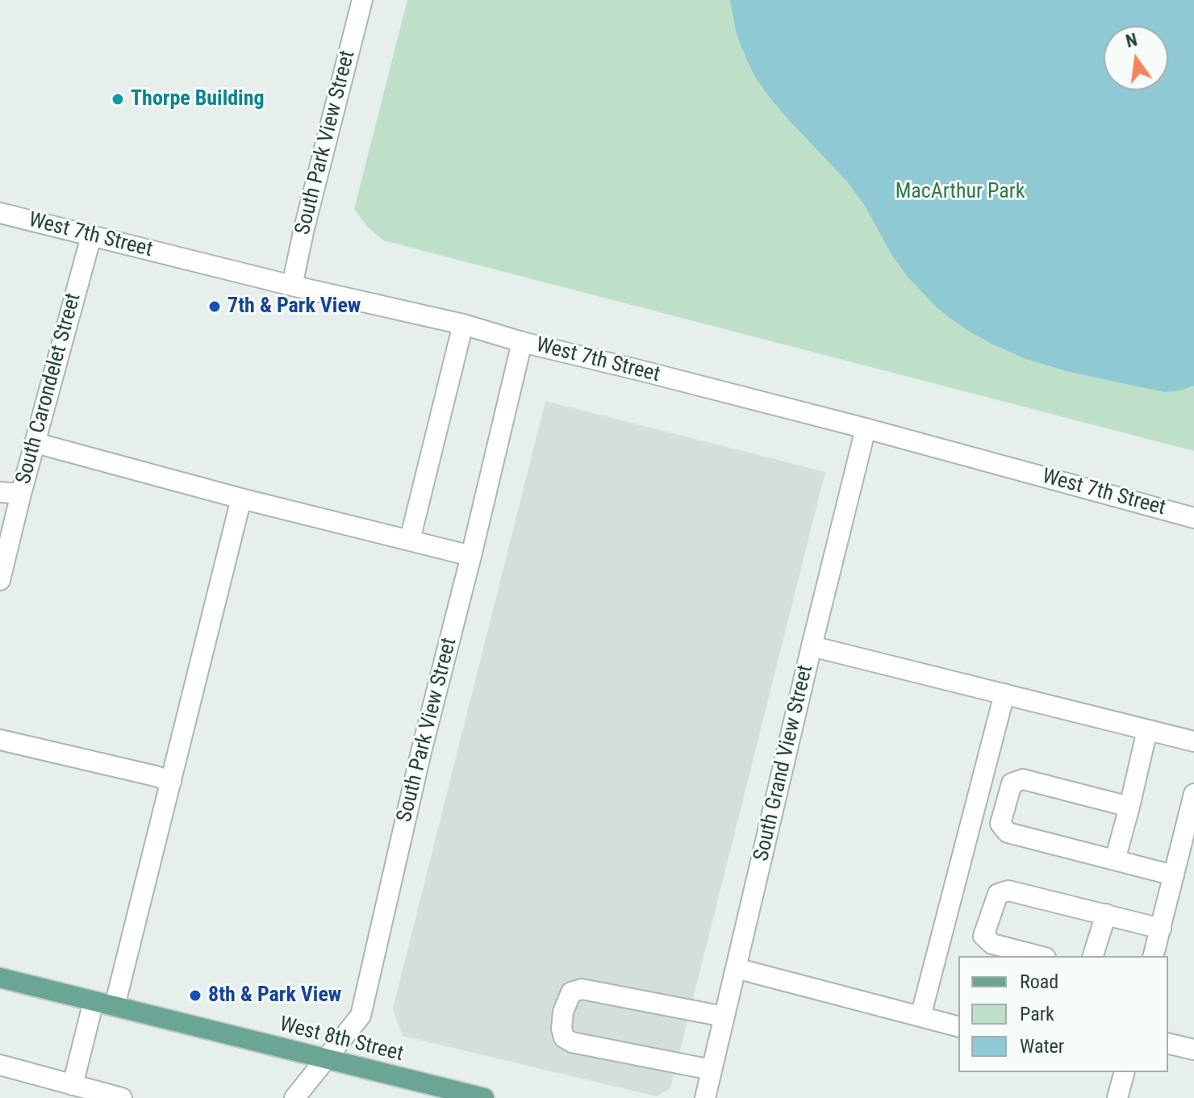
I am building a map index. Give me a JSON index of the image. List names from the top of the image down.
{
  "streets": {
    "main road": ["West 8th Street"],
    "street": [
      "South Park View Street",
      "West 7th Street",
      "South Carondelet Street",
      "South Grand View Street"
    ]
  },
  "crossings": [
    ["South Park View Street", "West 7th Street"],
    ["South Park View Street", "West 8th Street"],
    ["West 7th Street", "South Carondelet Street"],
    ["West 7th Street", "South Grand View Street"]
  ],
  "parks": ["MacArthur Park"],
  "places": ["Thorpe Building", "7th & Park View", "8th & Park View"],
  "legend": ["Road", "Park", "Water"],
  "north": "top"
}
